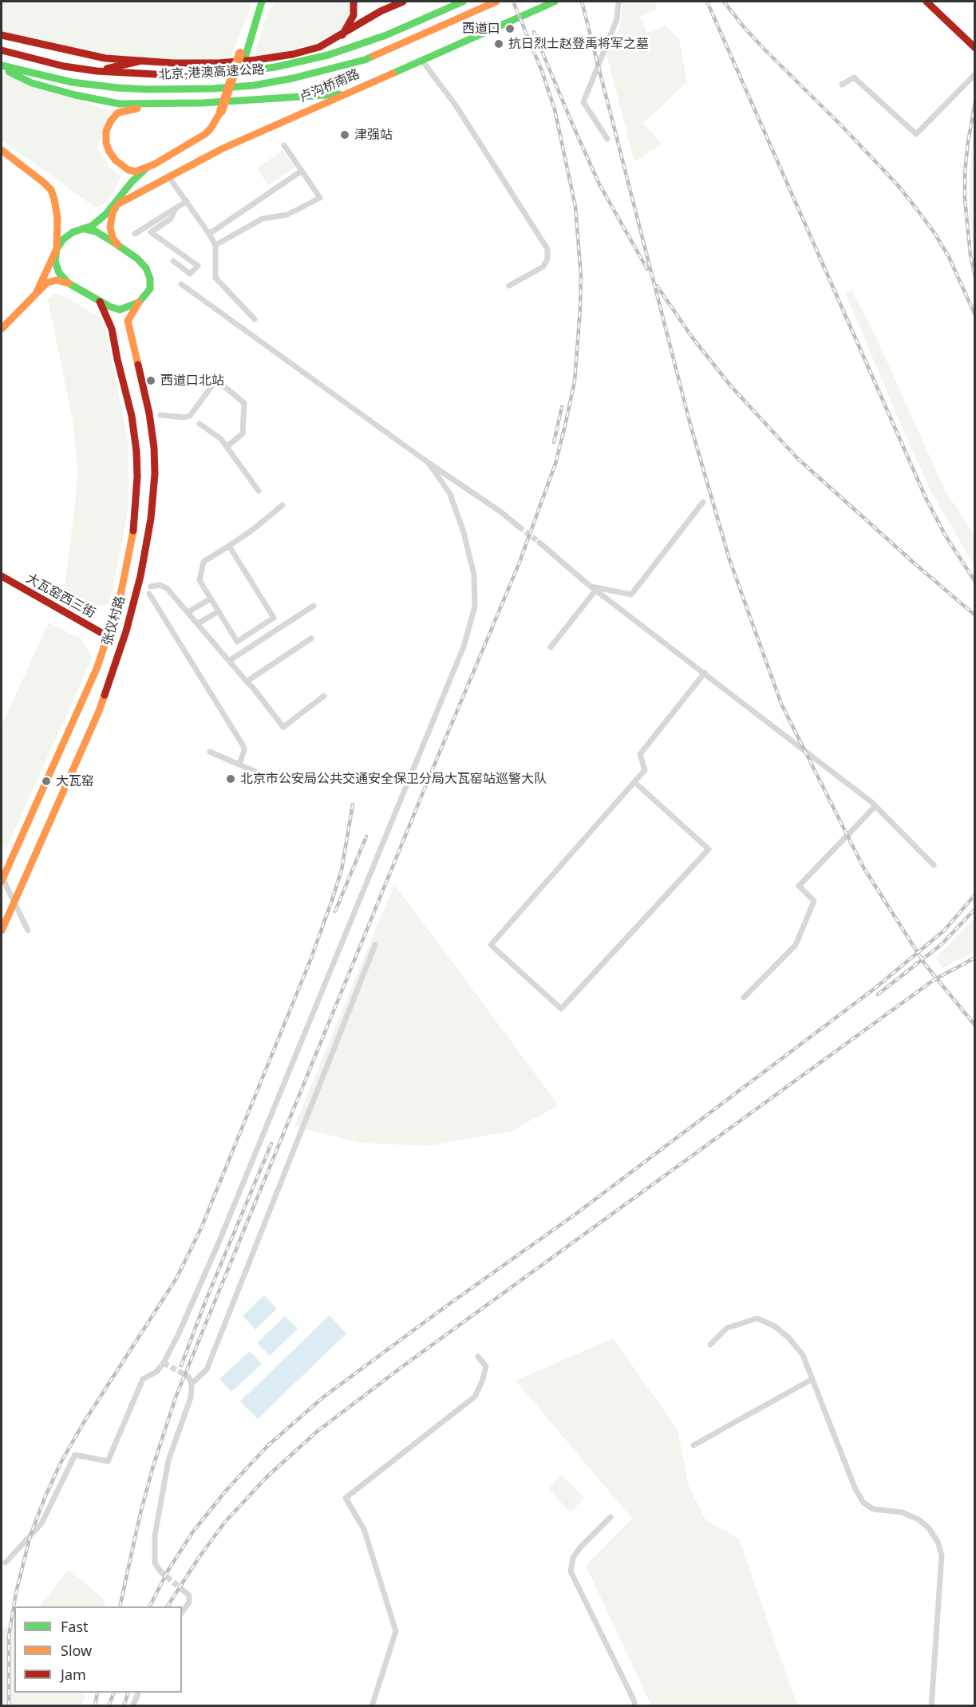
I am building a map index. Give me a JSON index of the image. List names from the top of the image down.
{
  "streets": {
    "main road": [
      "北京-港澳高速公路",
      "卢沟桥南路",
      "大瓦窑西三街",
      "张仪村路"
    ]
  },
  "crossings": [
    ["大瓦窑西三街", "张仪村路"]
  ],
  "places": [
    "西道口",
    "抗日烈士赵登禹将军之墓",
    "津强站",
    "西道口北站",
    "北京市公安局公共交通安全保卫分局大瓦窑站巡警大队",
    "大瓦窑"
  ],
  "legend": ["Fast", "Slow", "Jam"]
}
